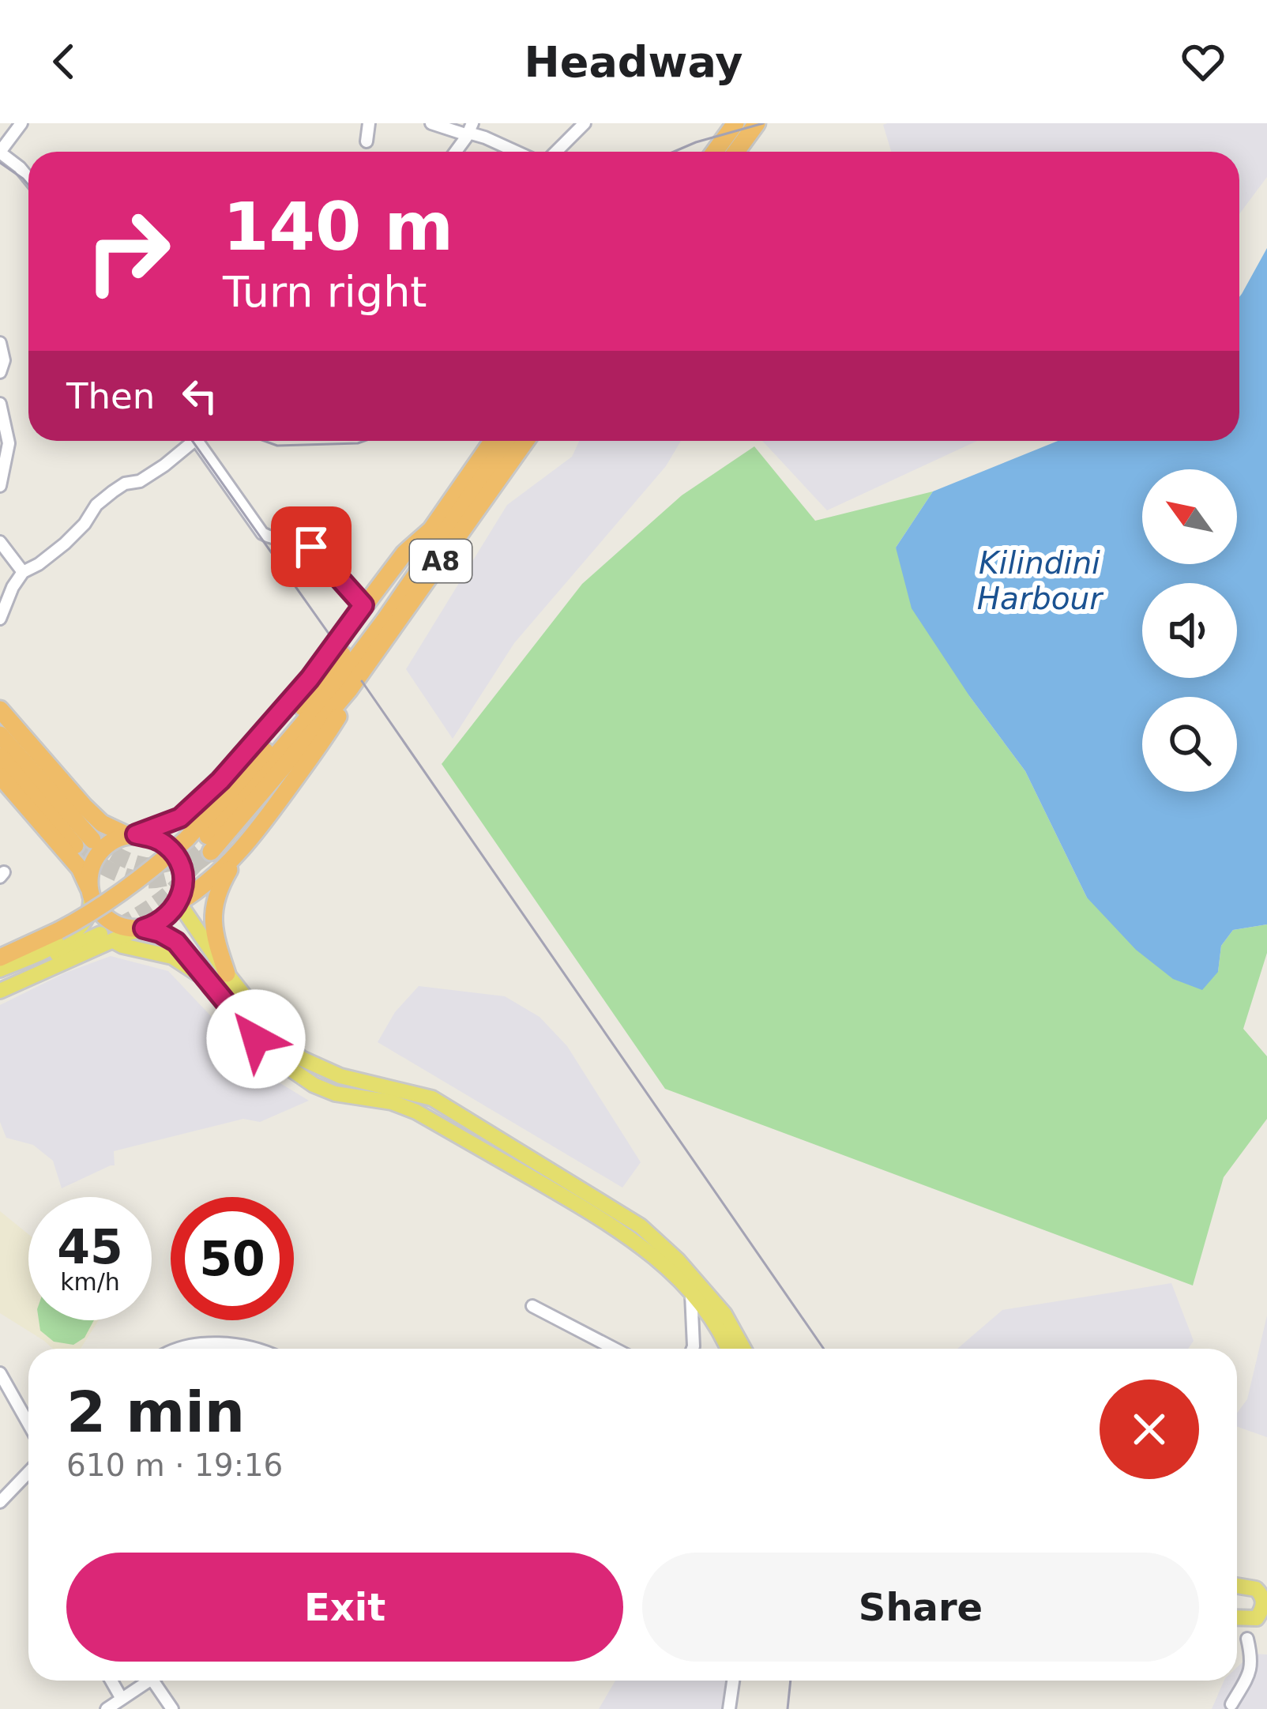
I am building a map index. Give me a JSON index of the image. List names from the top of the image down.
{
  "streets": {
    "highway": ["A8"]
  },
  "water": ["Kilindini Harbour"],
  "north": "top left",
  "page": {
    "header": "Headway",
    "turn": ["140 m", "Turn right"],
    "then": "Then",
    "speed": "45 km/h",
    "limit": "50",
    "heading": ["2 min", "610 m · 19:16"],
    "buttons": ["Exit", "Share"]
  }
}
